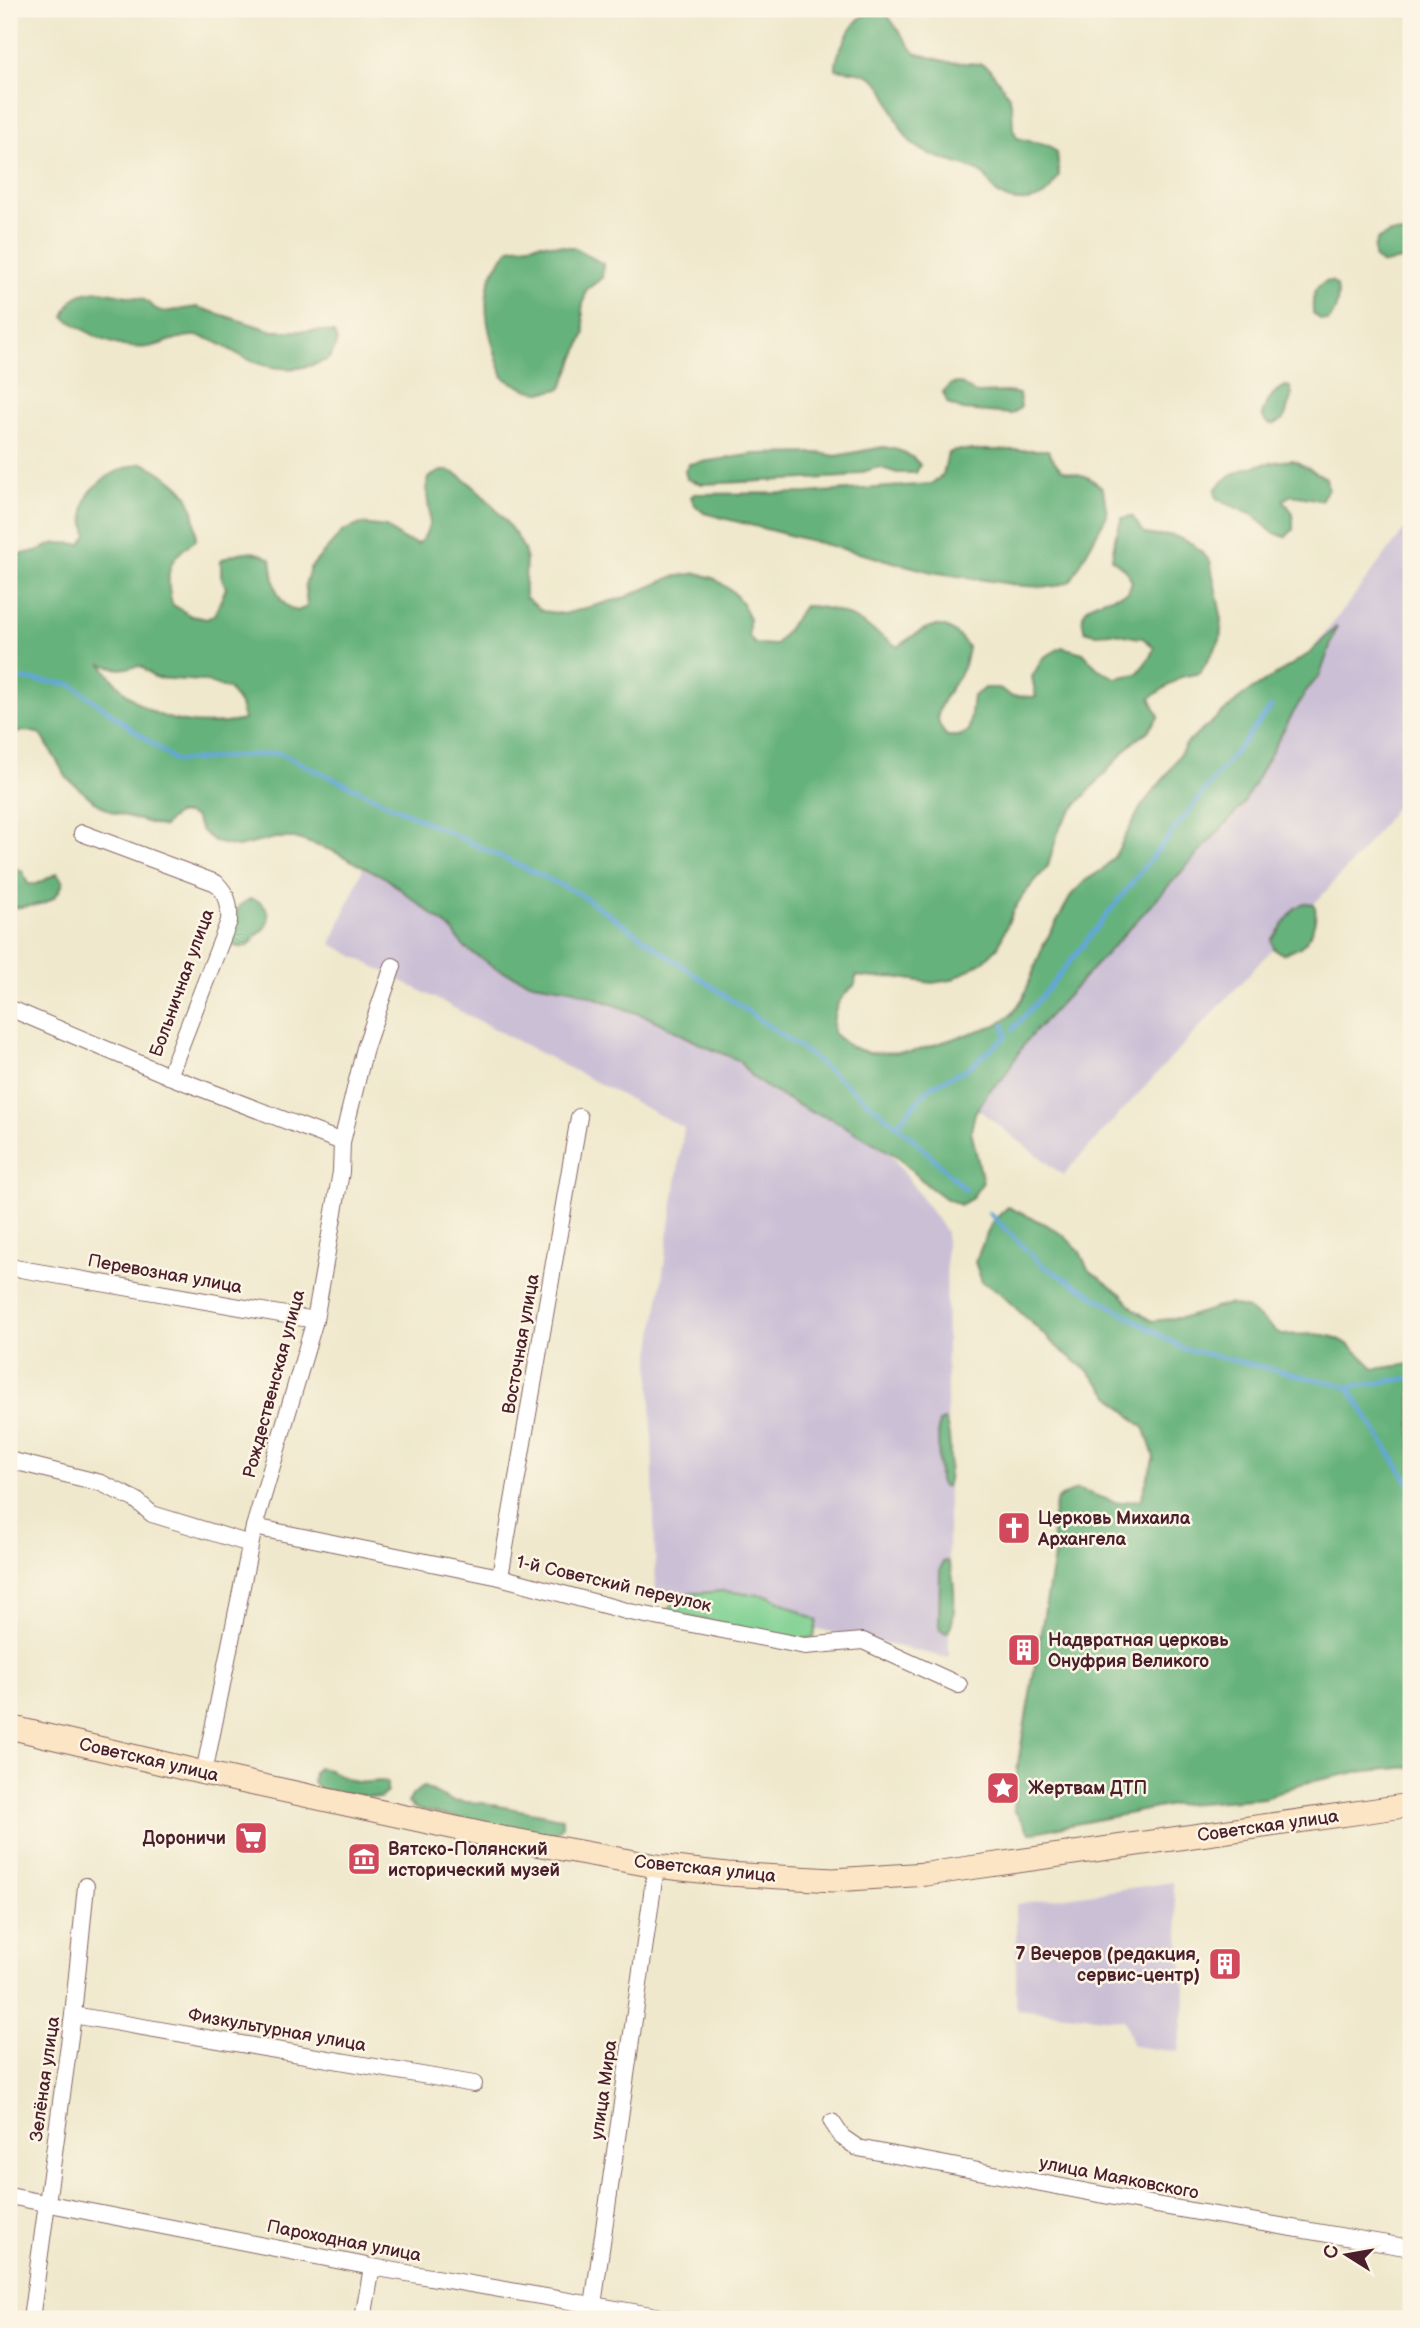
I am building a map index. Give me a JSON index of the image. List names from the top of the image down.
{
  "streets": {
    "street": [
      "Больничная улица",
      "Перевозная улица",
      "Восточная улица",
      "Рождественская улица",
      "1-й Советский переулок",
      "Советская улица",
      "Физкультурная улица",
      "Зелёная улица",
      "улица Мира",
      "улица Маяковского",
      "Пароходная улица"
    ]
  },
  "crossings": [
    ["Больничная улица", "Рождественская улица"],
    ["Перевозная улица", "Рождественская улица"],
    ["Восточная улица", "1-й Советский переулок"],
    ["Рождественская улица", "1-й Советский переулок"],
    ["Рождественская улица", "Советская улица"],
    ["Советская улица", "улица Мира"],
    ["Физкультурная улица", "Зелёная улица"],
    ["Зелёная улица", "Пароходная улица"],
    ["улица Мира", "Пароходная улица"]
  ],
  "places": {
    "church": ["Церковь Михаила Архангела"],
    "building": ["Надвратная церковь Онуфрия Великого", "7 Вечеров (редакция, сервис-центр)"],
    "place": ["Жертвам ДТП"],
    "supermarket": ["Дороничи"],
    "museum": ["Вятско-Полянский исторический музей"]
  },
  "north": "left"
}
